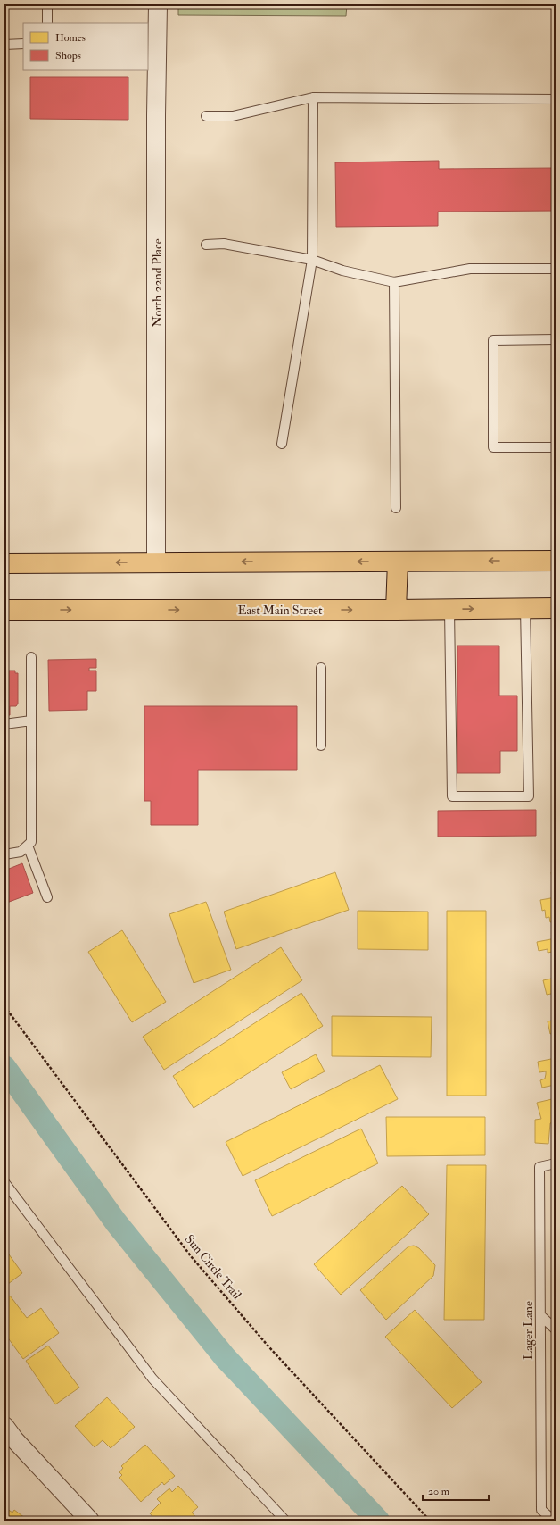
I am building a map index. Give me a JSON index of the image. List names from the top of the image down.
{
  "streets": {
    "main road": ["East Main Street"],
    "street": ["North 22nd Place"],
    "lane": ["Lager Lane"],
    "path": ["Sun Circle Trail"]
  },
  "legend": ["Homes", "Shops"],
  "scale_bar": "20 m"
}
